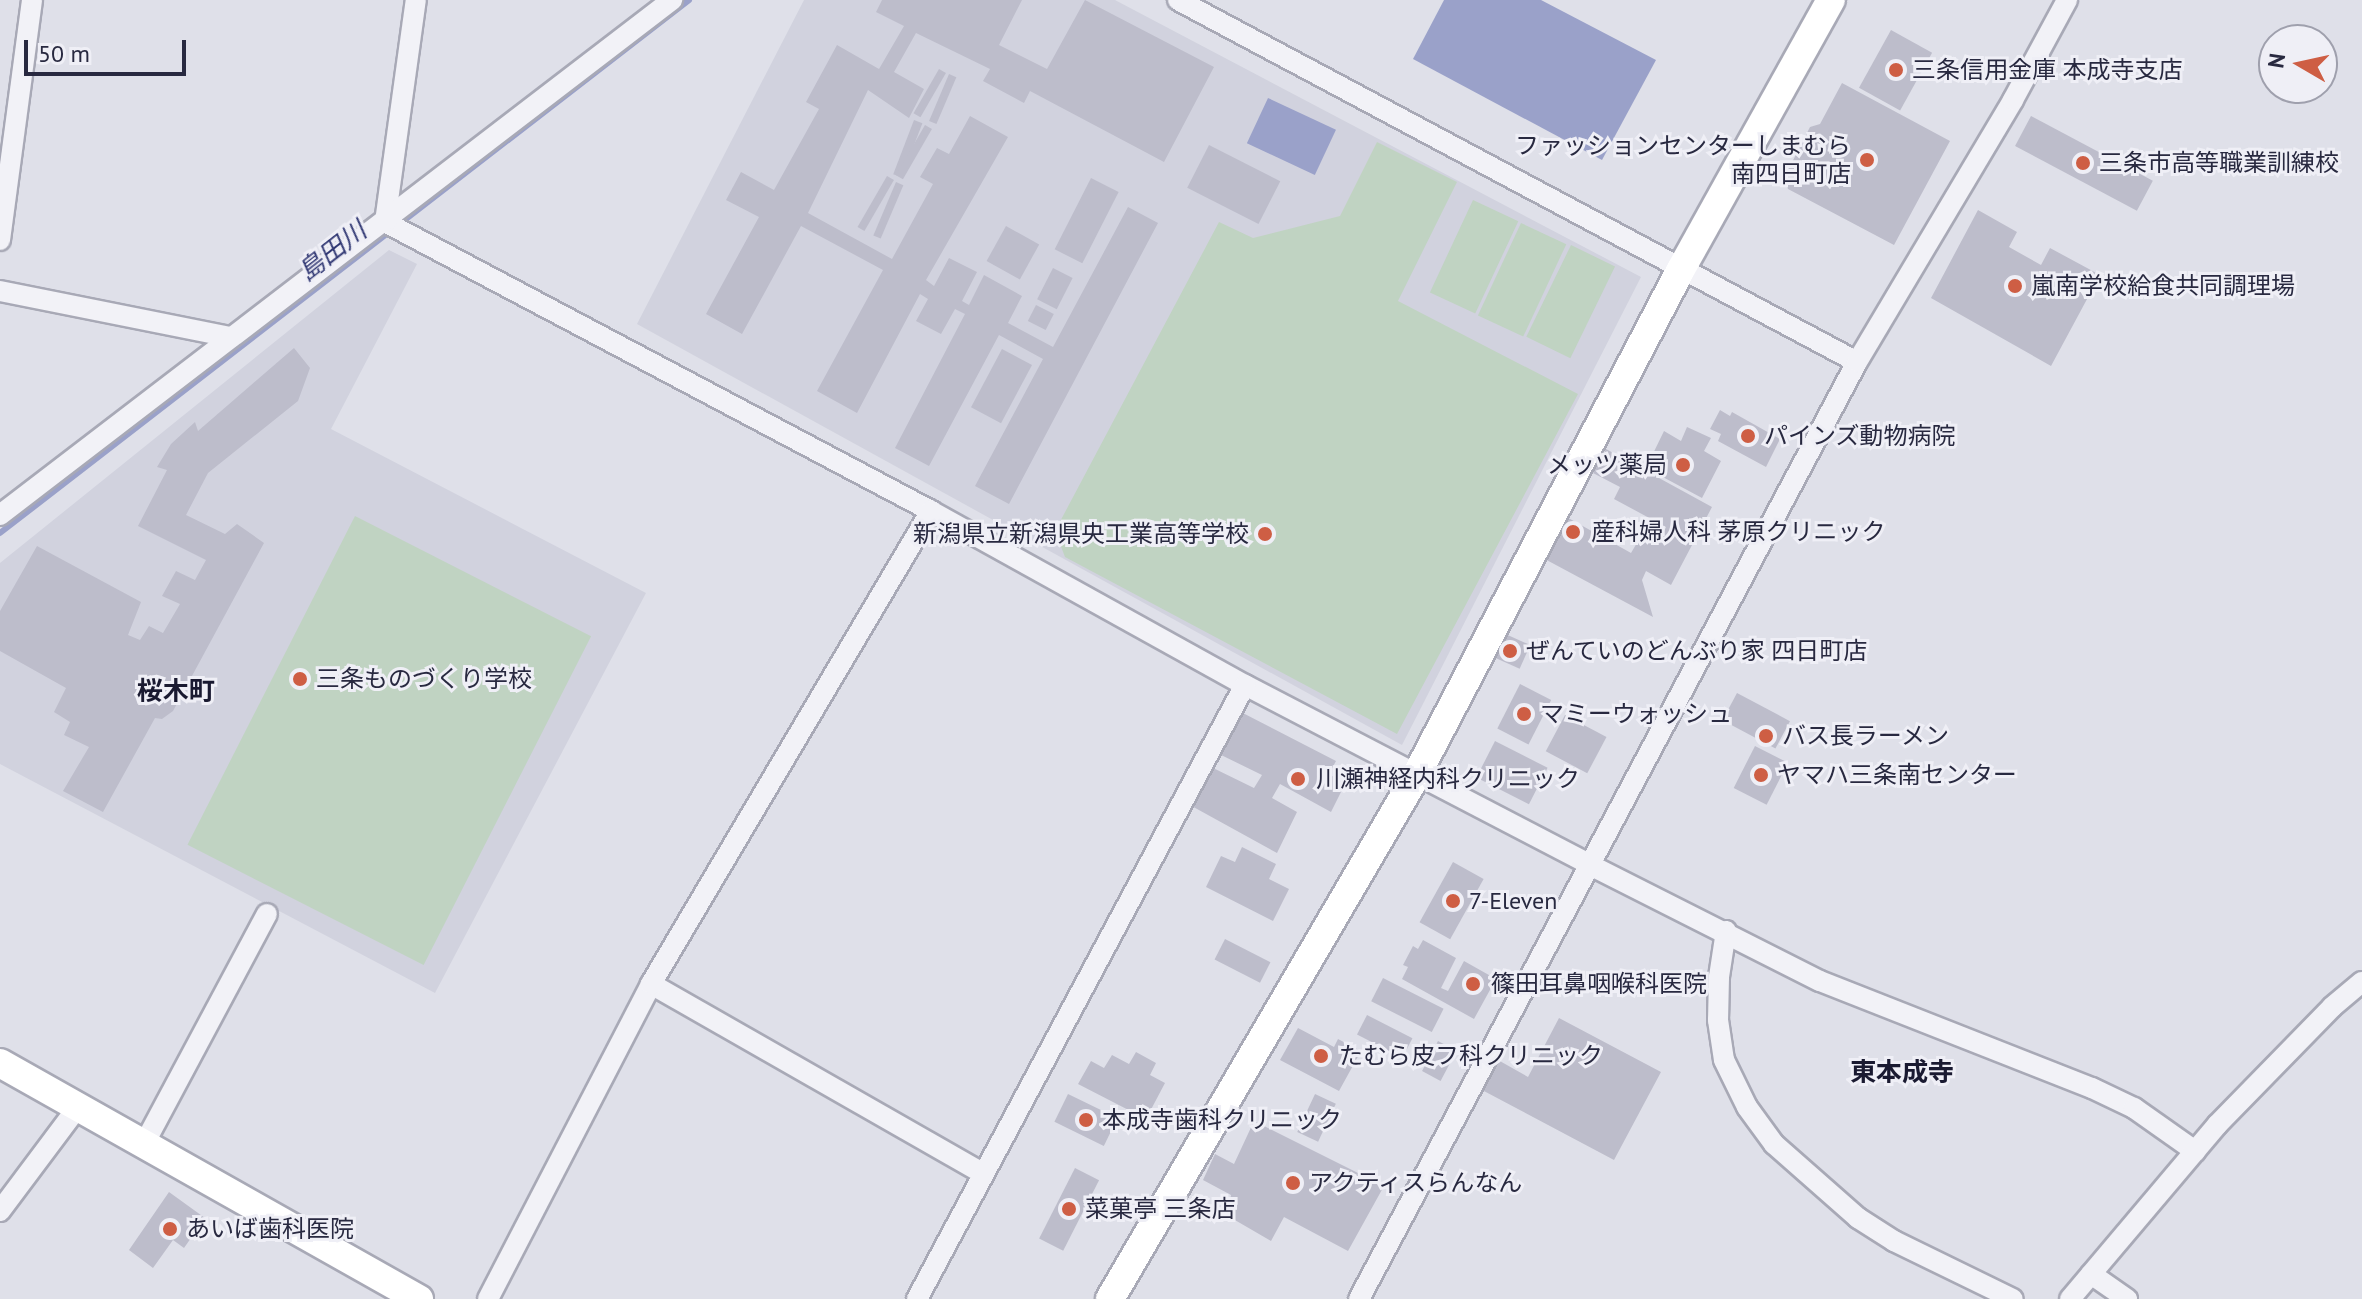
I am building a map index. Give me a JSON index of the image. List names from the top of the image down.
{
  "districts": ["桜木町", "東本成寺"],
  "water": ["島田川"],
  "places": [
    "三条信用金庫 本成寺支店",
    "ファッションセンターしまむら 南四日町店",
    "三条市高等職業訓練校",
    "嵐南学校給食共同調理場",
    "パインズ動物病院",
    "メッツ薬局",
    "産科婦人科 茅原クリニック",
    "新潟県立新潟県央工業高等学校",
    "ぜんていのどんぶり家 四日町店",
    "三条ものづくり学校",
    "マミーウォッシュ",
    "バス長ラーメン",
    "ヤマハ三条南センター",
    "川瀬神経内科クリニック",
    "7-Eleven",
    "篠田耳鼻咽喉科医院",
    "たむら皮フ科クリニック",
    "本成寺歯科クリニック",
    "アクティスらんなん",
    "菜菓亭 三条店",
    "あいば歯科医院"
  ],
  "scale_bar": "50 m",
  "north": "left"
}
